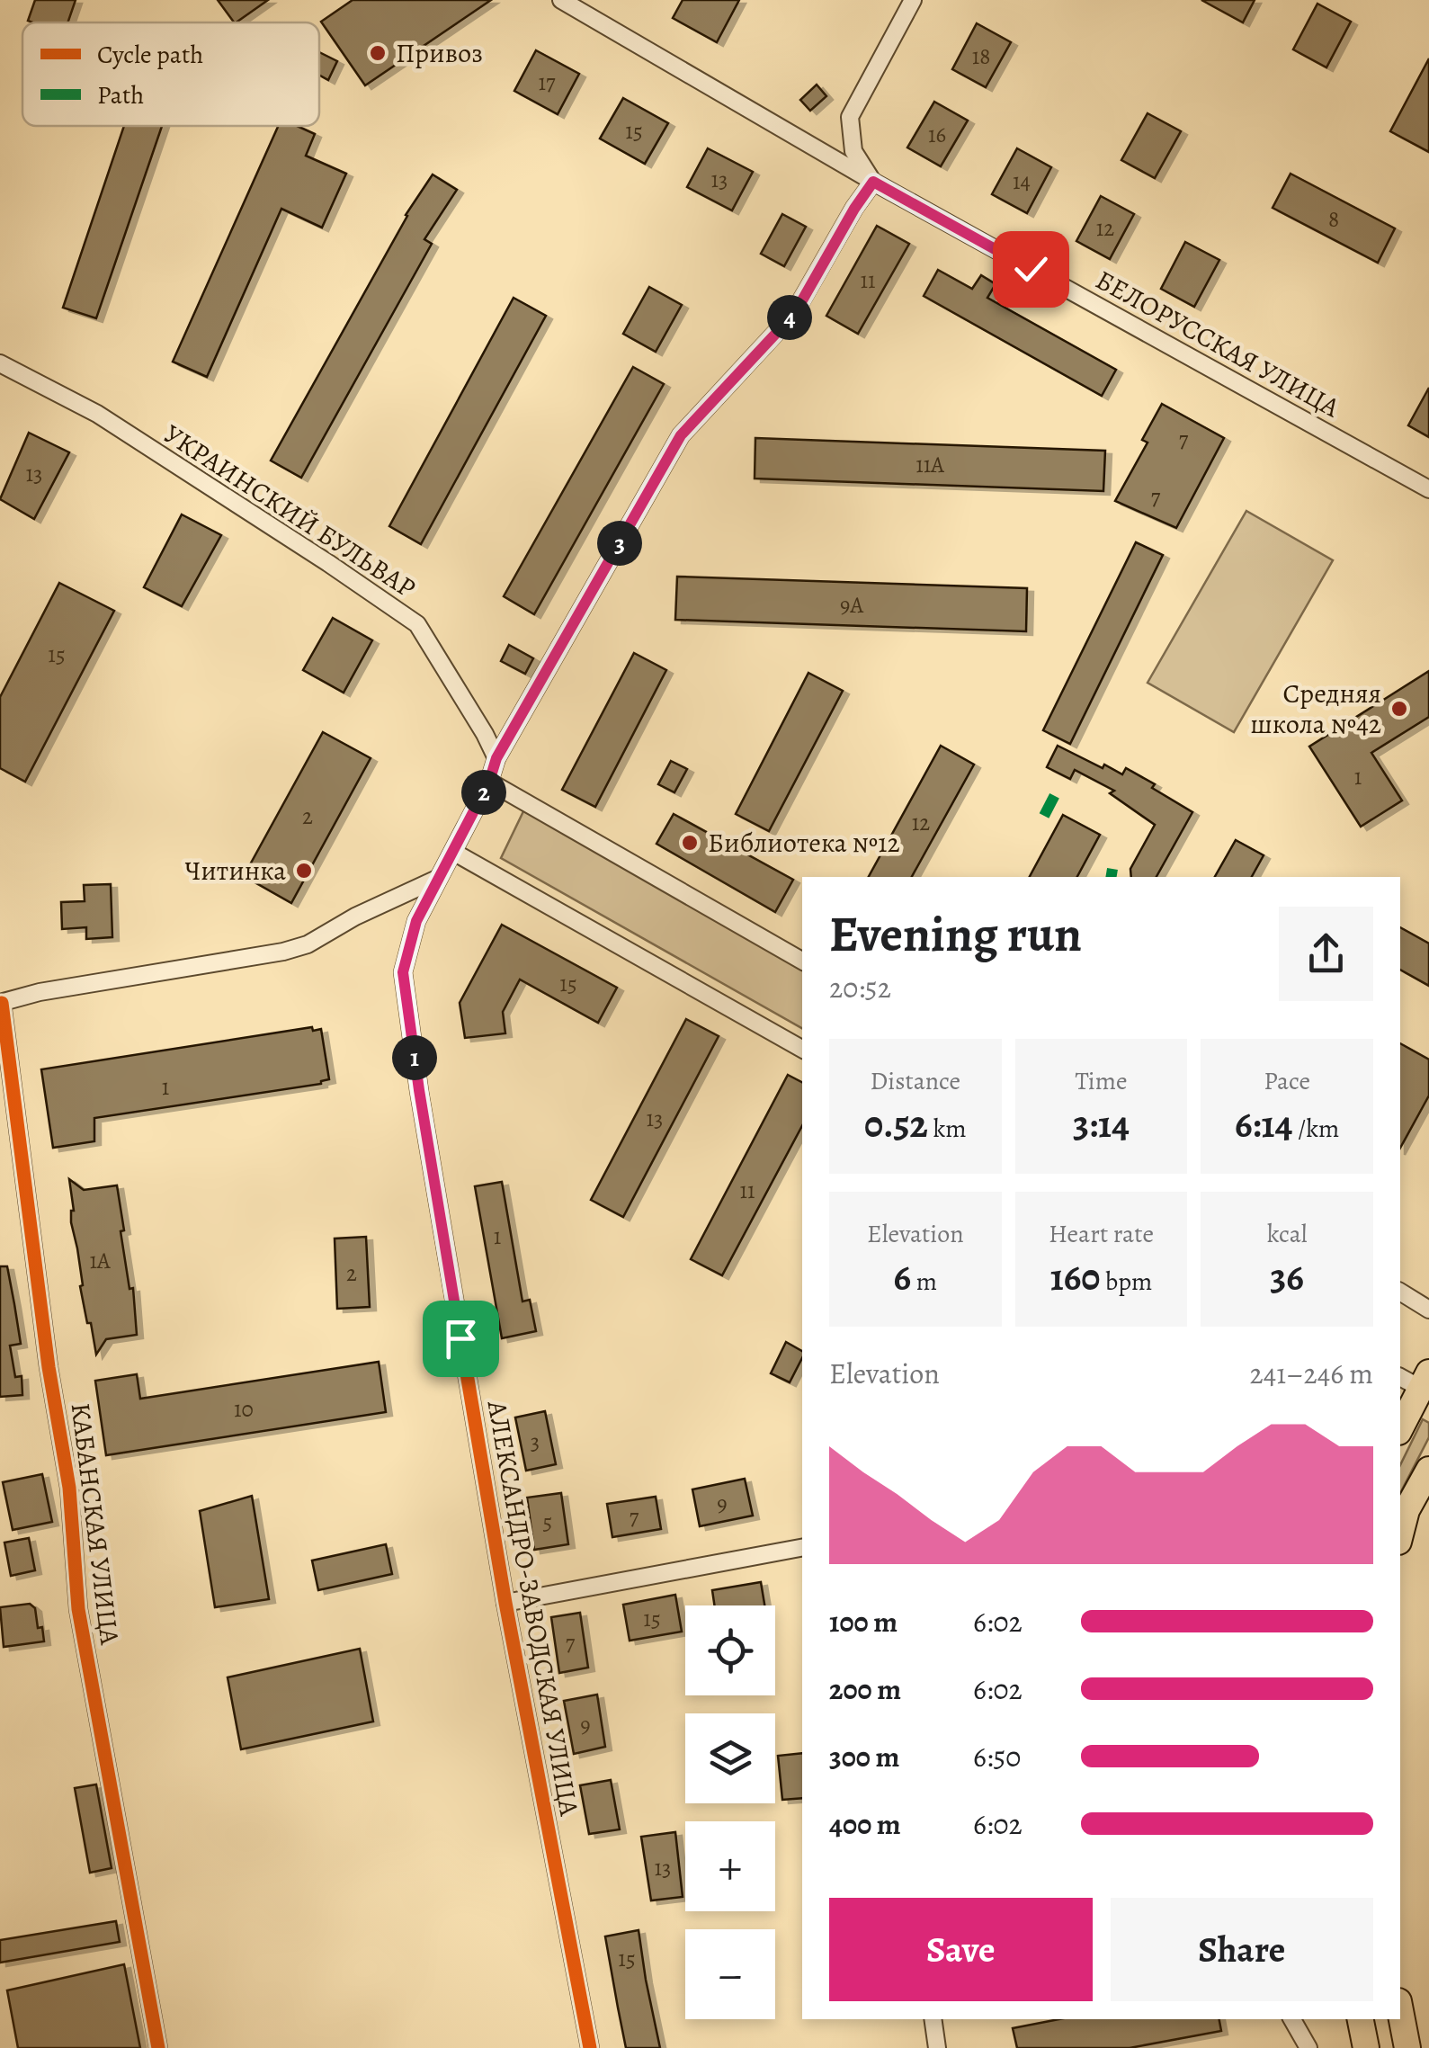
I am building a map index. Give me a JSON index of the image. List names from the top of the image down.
{
  "streets": {
    "street": [
      "БЕЛОРУССКАЯ УЛИЦА",
      "УКРАИНСКИЙ БУЛЬВАР",
      "КАБАНСКАЯ УЛИЦА",
      "АЛЕКСАНДРО-ЗАВОДСКАЯ УЛИЦА"
    ]
  },
  "crossings": [
    ["БЕЛОРУССКАЯ УЛИЦА", "АЛЕКСАНДРО-ЗАВОДСКАЯ УЛИЦА"],
    ["УКРАИНСКИЙ БУЛЬВАР", "АЛЕКСАНДРО-ЗАВОДСКАЯ УЛИЦА"]
  ],
  "places": [
    "Привоз",
    "Средняя школа №42",
    "Библиотека №12",
    "Читинка"
  ],
  "house_numbers": [
    "18",
    "17",
    "15",
    "16",
    "13",
    "14",
    "8",
    "12",
    "11",
    "7",
    "11А",
    "13",
    "7",
    "9А",
    "15",
    "1",
    "2",
    "12",
    "15",
    "1",
    "13",
    "11",
    "1",
    "1А",
    "2",
    "10",
    "3",
    "9",
    "7",
    "5",
    "15",
    "7",
    "9",
    "13",
    "15"
  ],
  "legend": ["Cycle path", "Path"],
  "page": {
    "pins": [
      "4",
      "3",
      "2",
      "1"
    ],
    "heading": ["Evening run", "20:52"],
    "stats": [
      ["Distance", "0.52 km"],
      ["Time", "3:14"],
      ["Pace", "6:14 /km"],
      ["Elevation", "6 m"],
      ["Heart rate", "160 bpm"],
      ["kcal", "36"]
    ],
    "chart": ["Elevation", "241–246 m"],
    "list": [
      {
        "name": "100 m",
        "note": "6:02"
      },
      {
        "name": "200 m",
        "note": "6:02"
      },
      {
        "name": "300 m",
        "note": "6:50"
      },
      {
        "name": "400 m",
        "note": "6:02"
      }
    ],
    "map_buttons": ["+", "−"],
    "buttons": ["Save", "Share"]
  }
}
